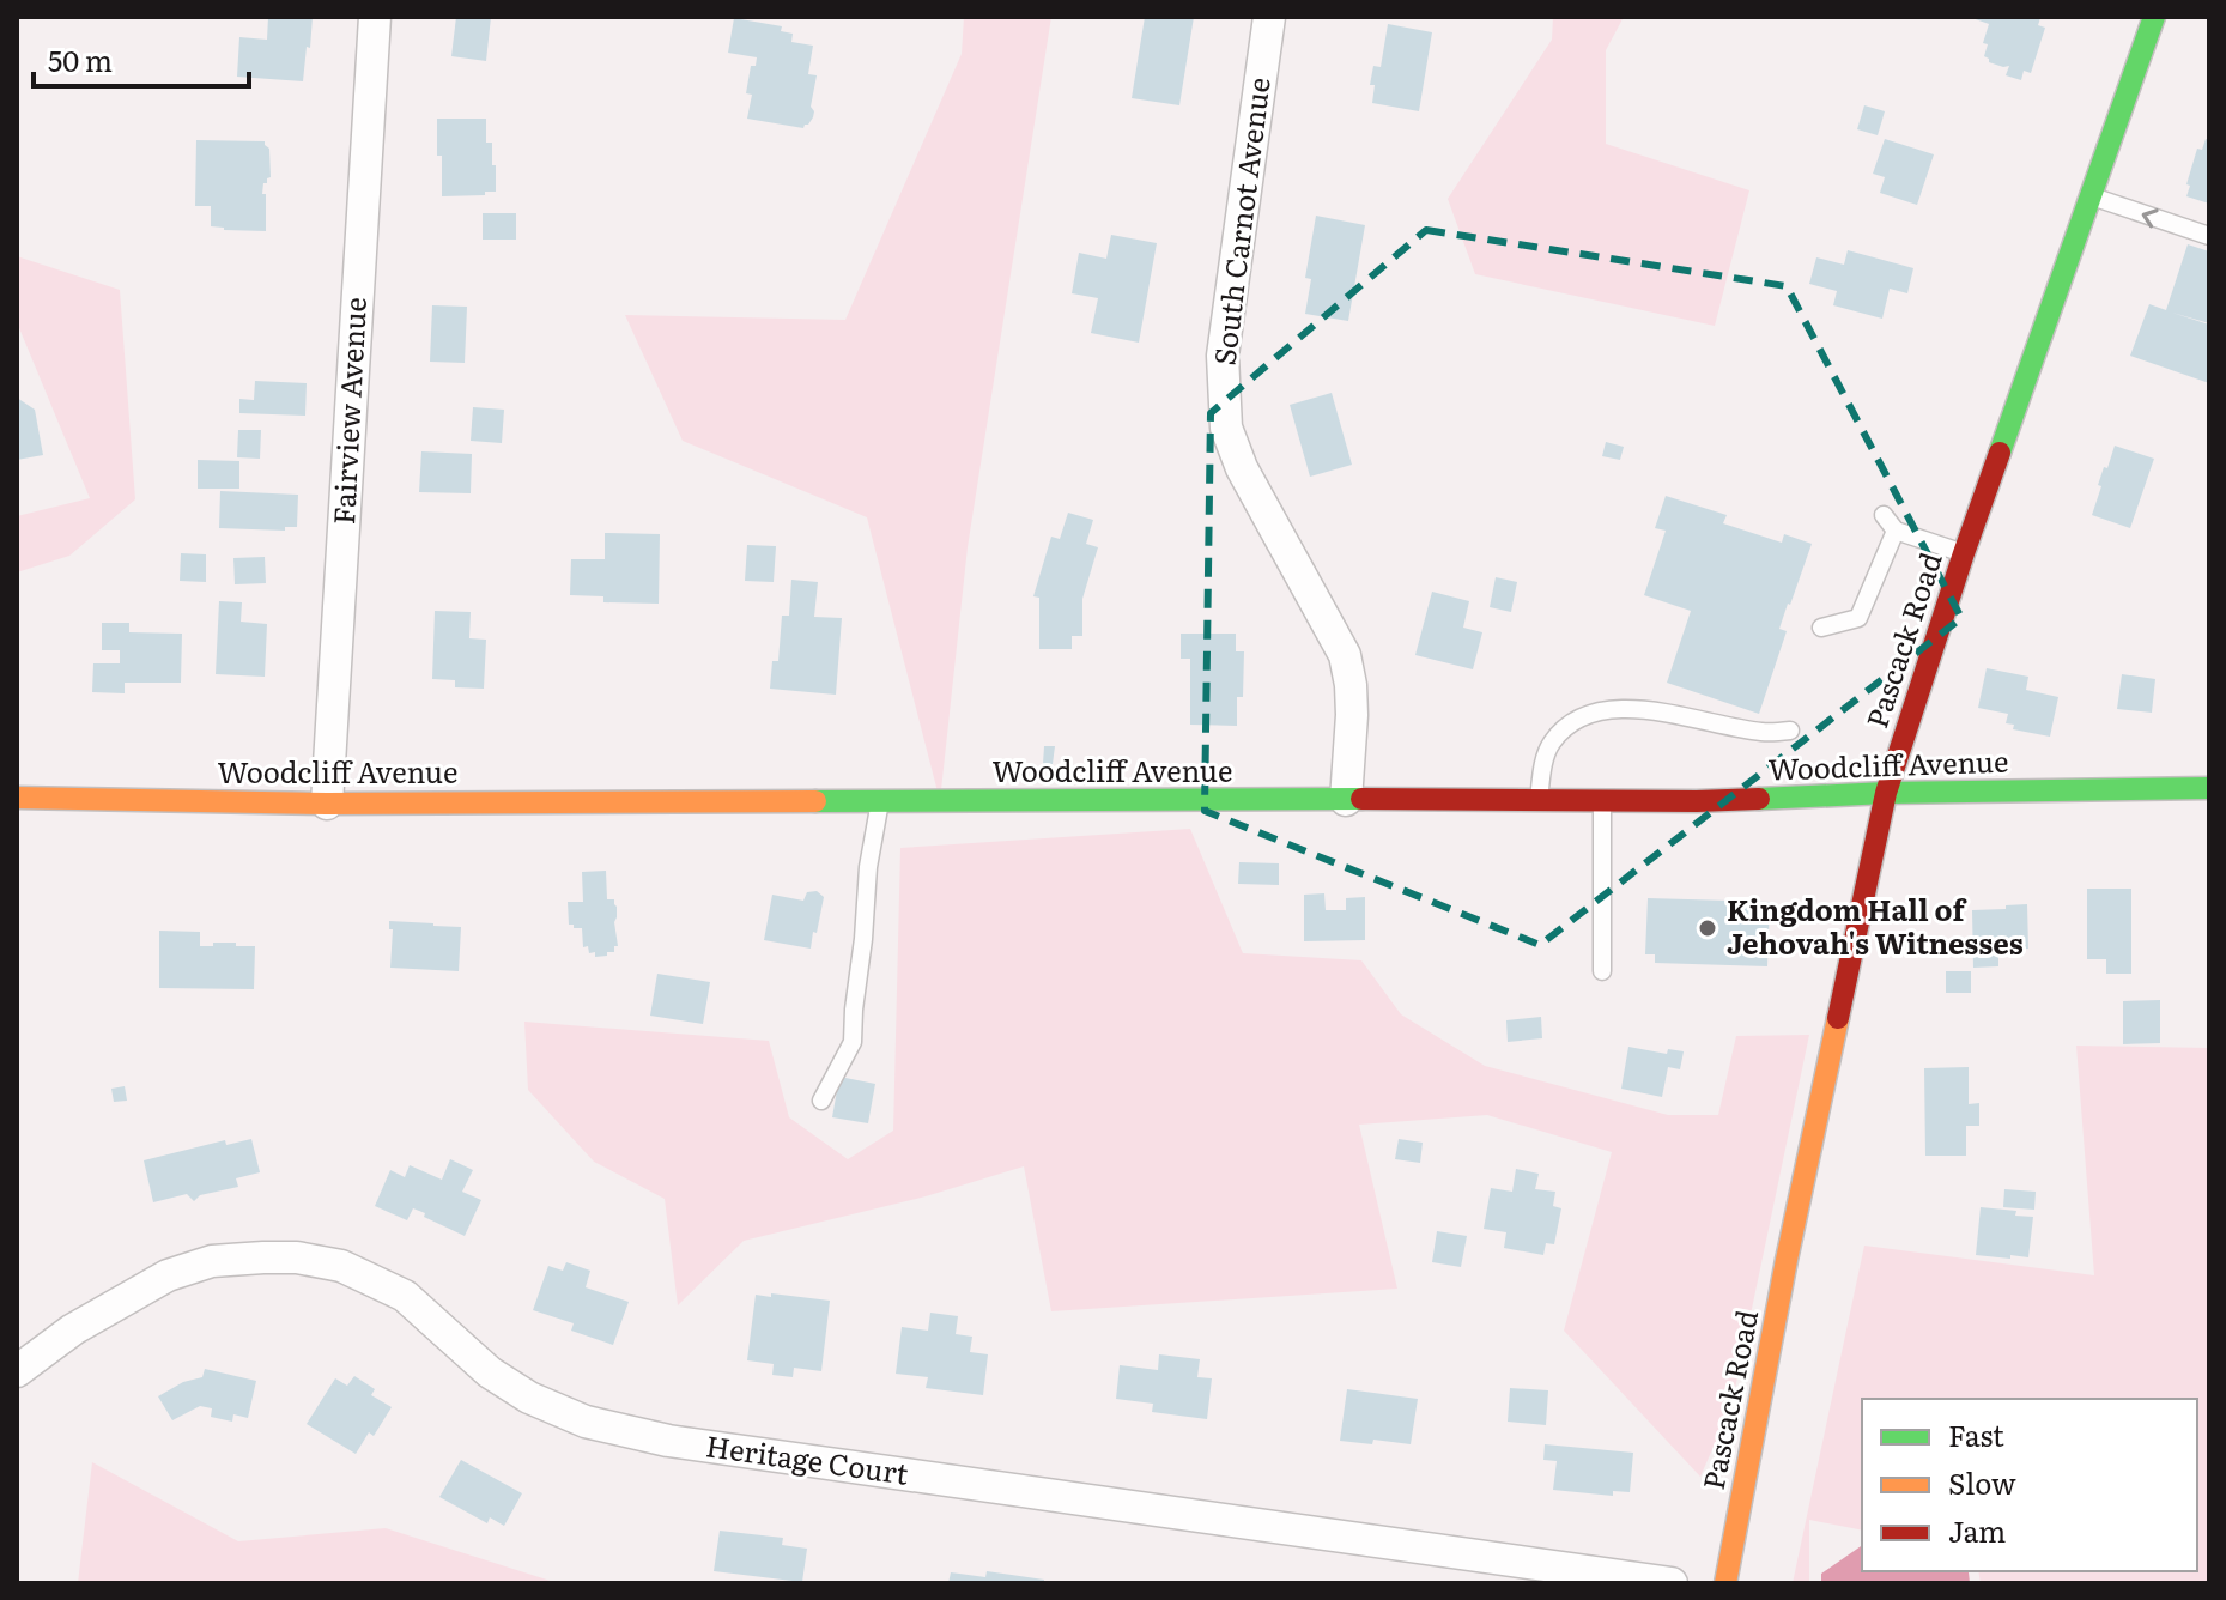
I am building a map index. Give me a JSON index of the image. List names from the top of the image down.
{
  "streets": {
    "main road": ["Pascack Road", "Woodcliff Avenue"],
    "street": ["South Carnot Avenue", "Fairview Avenue", "Heritage Court"]
  },
  "crossings": [
    ["South Carnot Avenue", "Woodcliff Avenue"],
    ["Fairview Avenue", "Woodcliff Avenue"],
    ["Pascack Road", "Woodcliff Avenue"]
  ],
  "places": ["Kingdom Hall of Jehovah's Witnesses"],
  "legend": ["Fast", "Slow", "Jam"],
  "scale_bar": "50 m"
}
